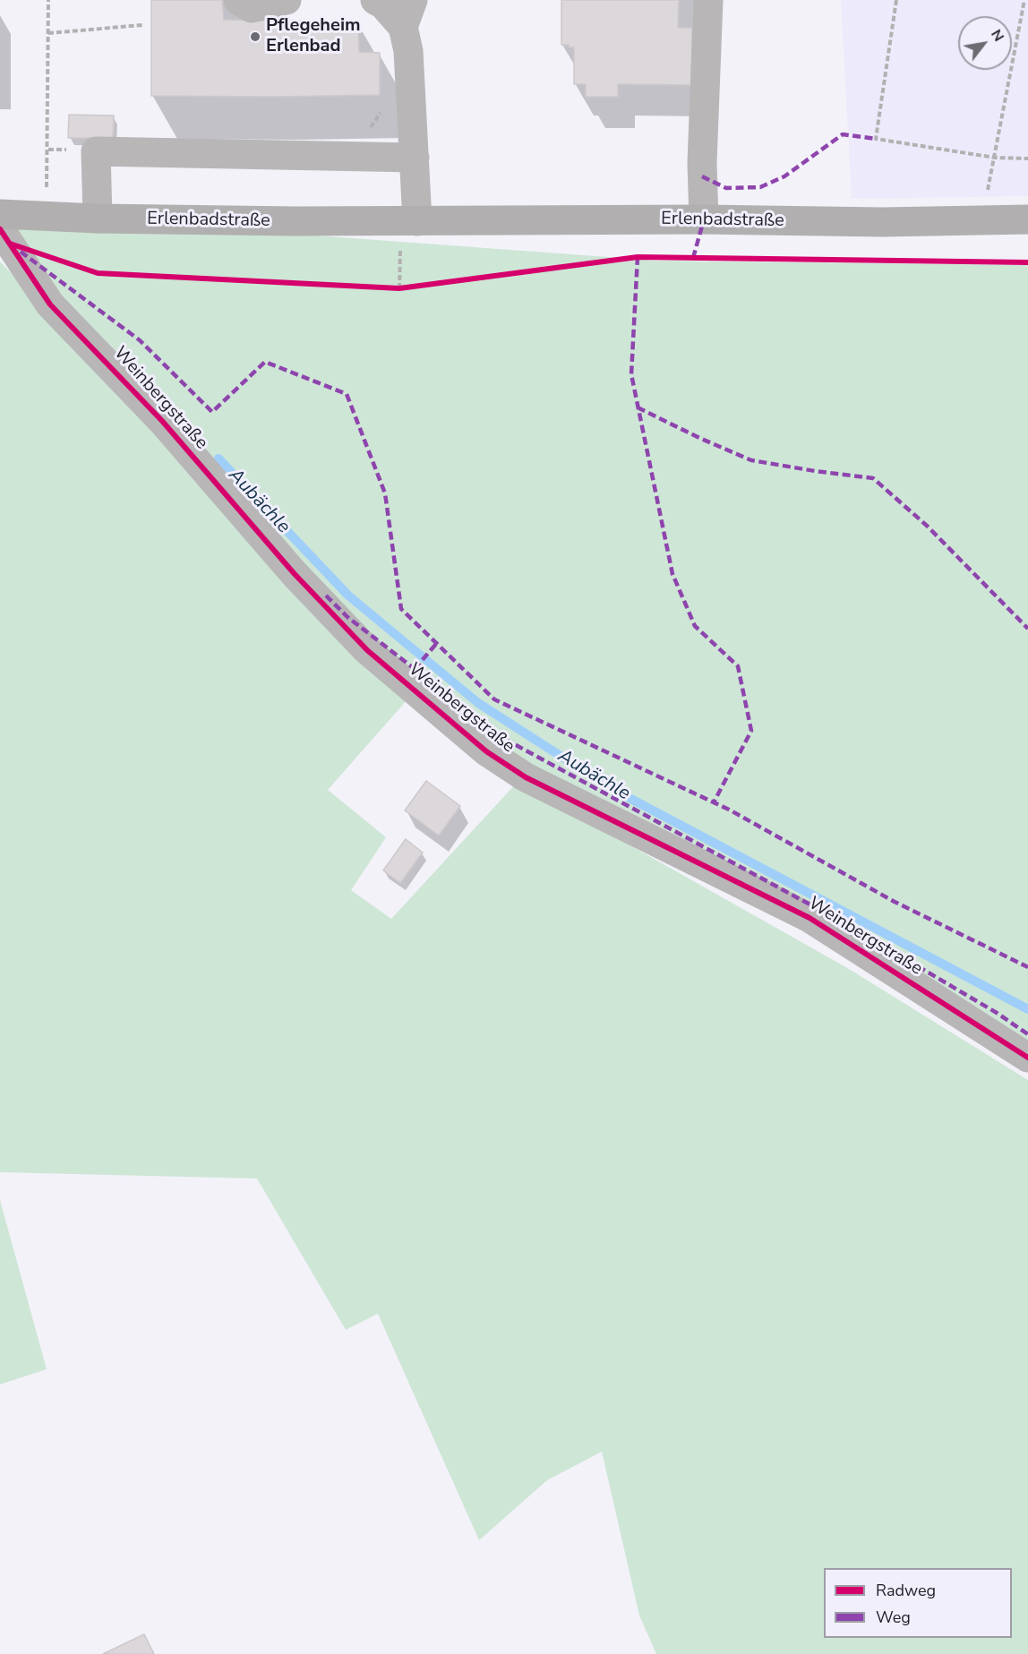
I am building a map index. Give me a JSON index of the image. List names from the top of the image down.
{
  "streets": {
    "main road": ["Erlenbadstraße"],
    "street": ["Weinbergstraße"]
  },
  "water": ["Aubächle"],
  "places": ["Pflegeheim Erlenbad"],
  "legend": ["Radweg", "Weg"],
  "north": "top right"
}
